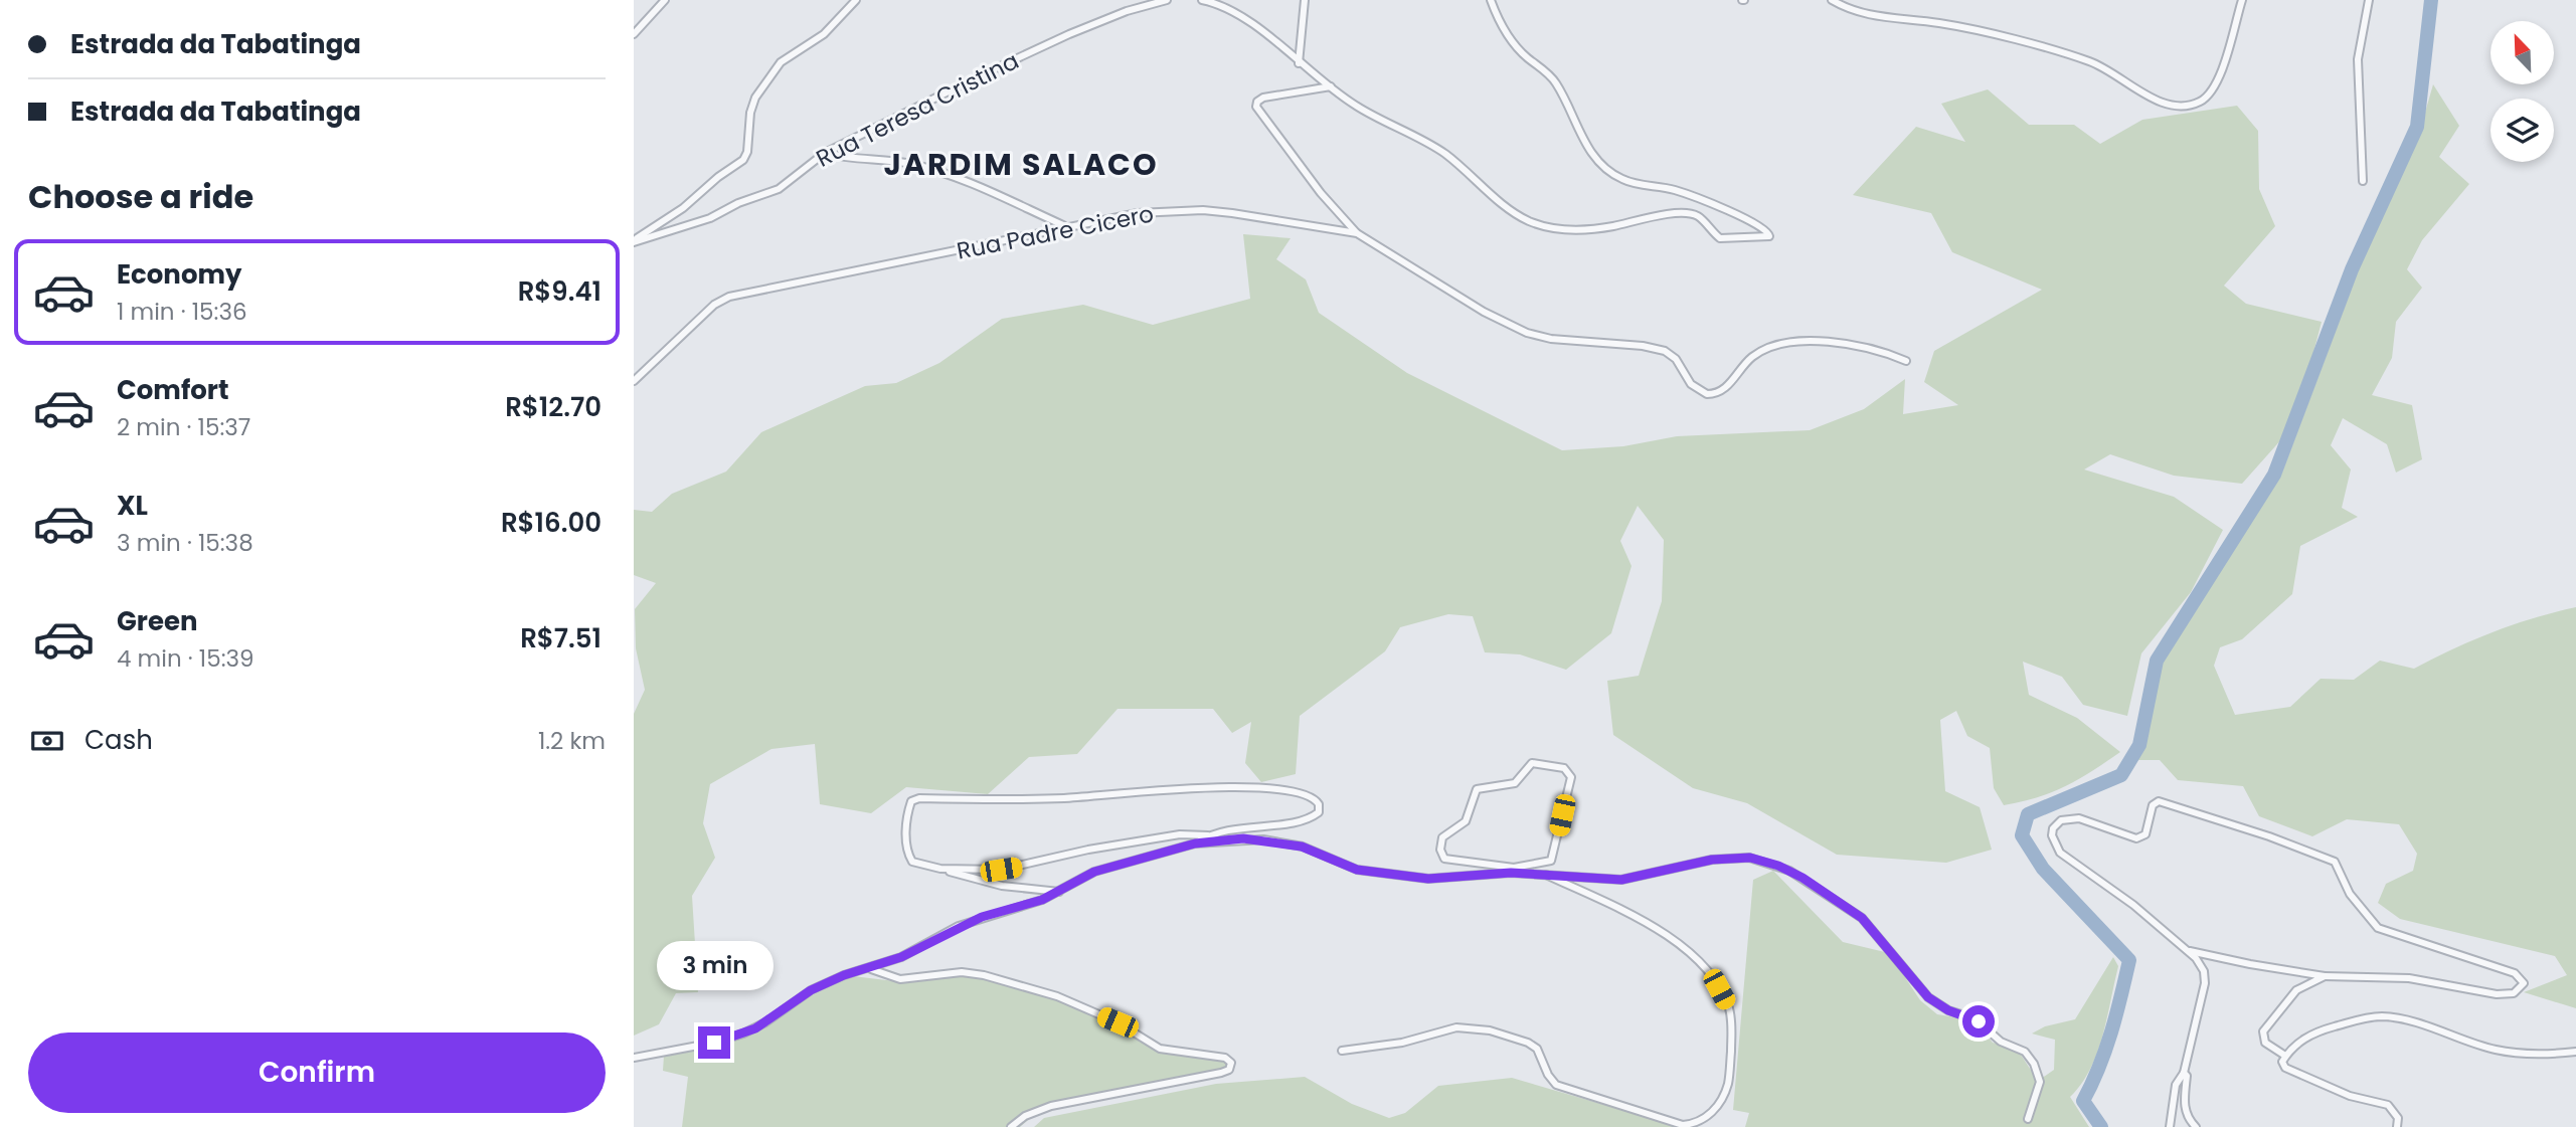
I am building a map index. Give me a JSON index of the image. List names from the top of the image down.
{
  "streets": {
    "street": ["Rua Teresa Cristina", "Rua Padre Cicero"]
  },
  "districts": ["JARDIM SALACO"],
  "north": "top left",
  "page": {
    "banner": ["Estrada da Tabatinga", "Estrada da Tabatinga"],
    "heading": "Choose a ride",
    "list": [
      {
        "name": "Economy",
        "note": "1 min · 15:36",
        "value": "R$9.41"
      },
      {
        "name": "Comfort",
        "note": "2 min · 15:37",
        "value": "R$12.70"
      },
      {
        "name": "XL",
        "note": "3 min · 15:38",
        "value": "R$16.00"
      },
      {
        "name": "Green",
        "note": "4 min · 15:39",
        "value": "R$7.51"
      }
    ],
    "pay": ["Cash", "1.2 km"],
    "bubble": "3 min",
    "buttons": "Confirm"
  }
}
